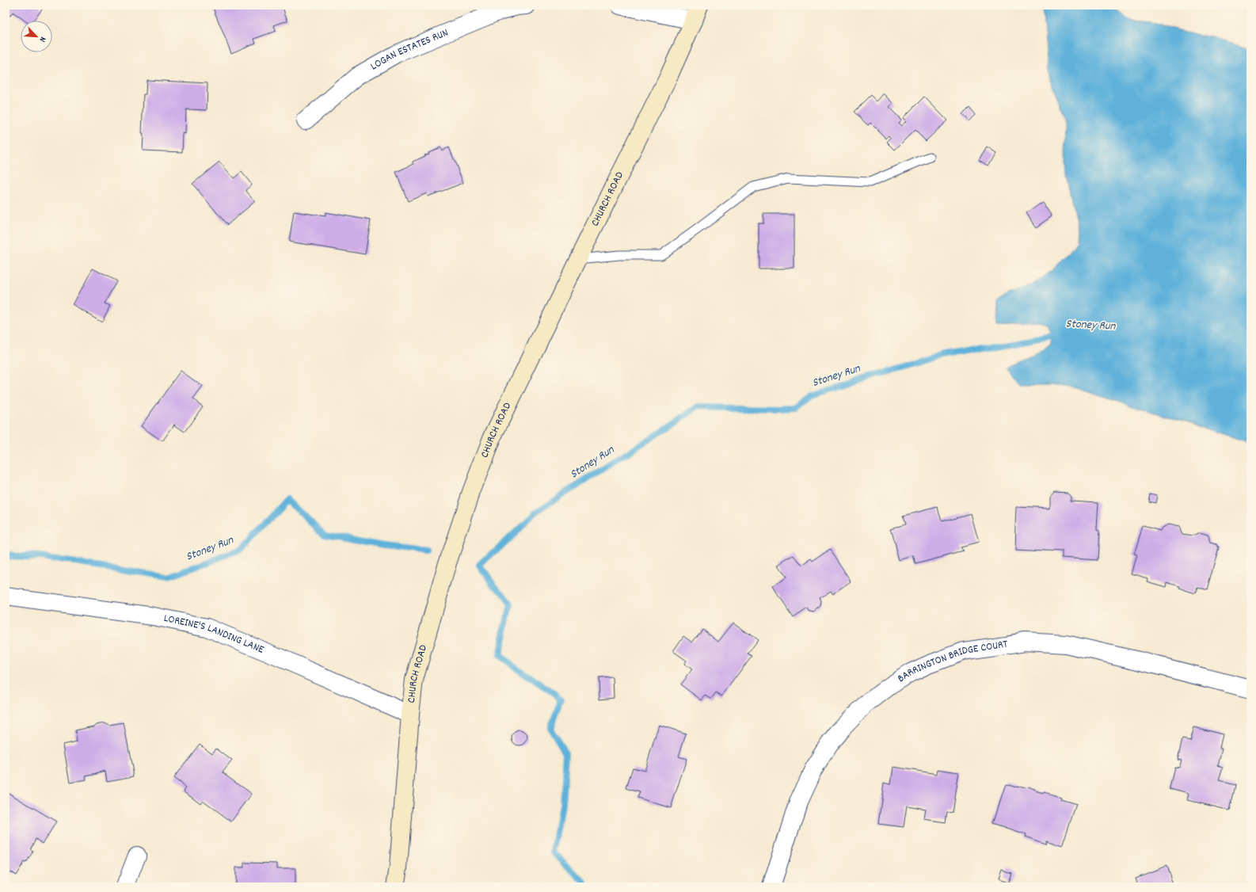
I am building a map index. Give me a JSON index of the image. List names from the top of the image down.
{
  "streets": {
    "main road": ["CHURCH ROAD"],
    "street": ["LOGAN ESTATES RUN", "LOREINE'S LANDING LANE", "BARRINGTON BRIDGE COURT"]
  },
  "crossings": [
    ["CHURCH ROAD", "LOREINE'S LANDING LANE"]
  ],
  "water": ["Stoney Run"],
  "north": "bottom right"
}
